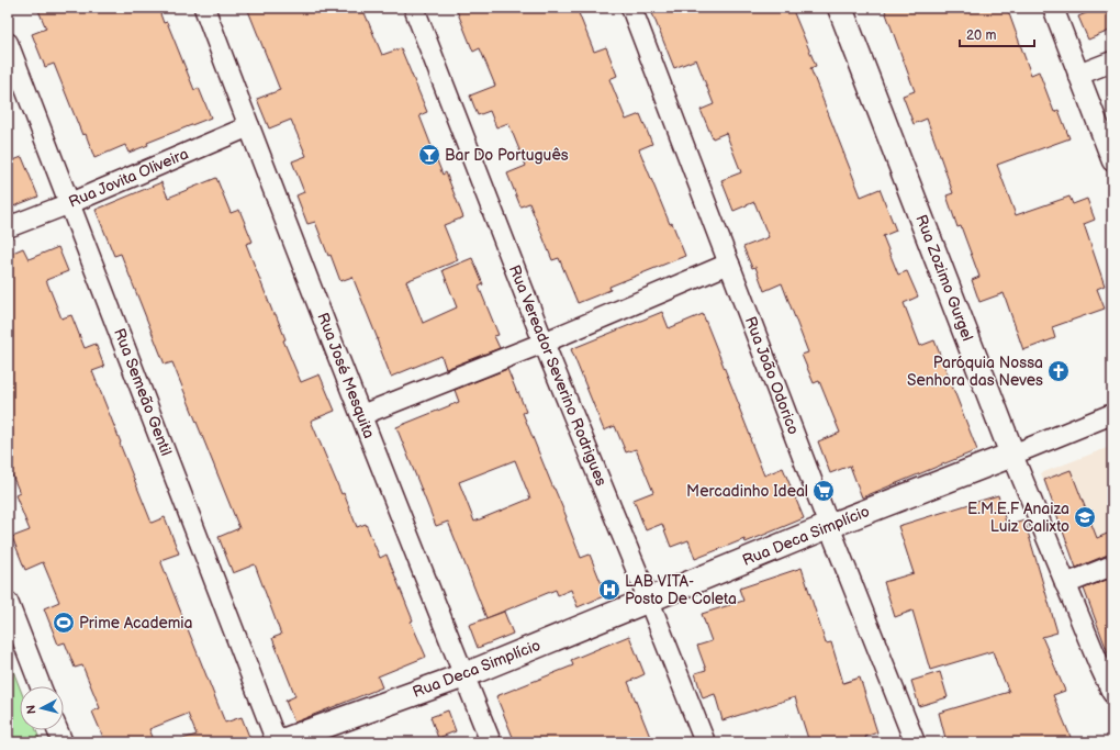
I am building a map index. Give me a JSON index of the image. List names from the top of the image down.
{
  "streets": {
    "street": [
      "Rua Jovita Oliveira",
      "Rua Zozimo Gurgel",
      "Rua José Mesquita",
      "Rua Vereador Severino Rodrigues",
      "Rua João Odorico",
      "Rua Semeão Gentil",
      "Rua Deca Simplício"
    ]
  },
  "crossings": [
    ["Rua Jovita Oliveira", "Rua José Mesquita"],
    ["Rua Jovita Oliveira", "Rua Semeão Gentil"],
    ["Rua Zozimo Gurgel", "Rua Deca Simplício"],
    ["Rua José Mesquita", "Rua Deca Simplício"],
    ["Rua Vereador Severino Rodrigues", "Rua Deca Simplício"],
    ["Rua João Odorico", "Rua Deca Simplício"],
    ["Rua Semeão Gentil", "Rua Deca Simplício"]
  ],
  "places": {
    "bar": ["Bar Do Português"],
    "church": ["Paróquia Nossa Senhora das Neves"],
    "supermarket": ["Mercadinho Ideal"],
    "school or university": ["E.M.E.F Anaiza Luiz Calixto"],
    "hospital": ["LAB VITA- Posto De Coleta"],
    "sports": ["Prime Academia"]
  },
  "scale_bar": "20 m",
  "north": "left"
}
